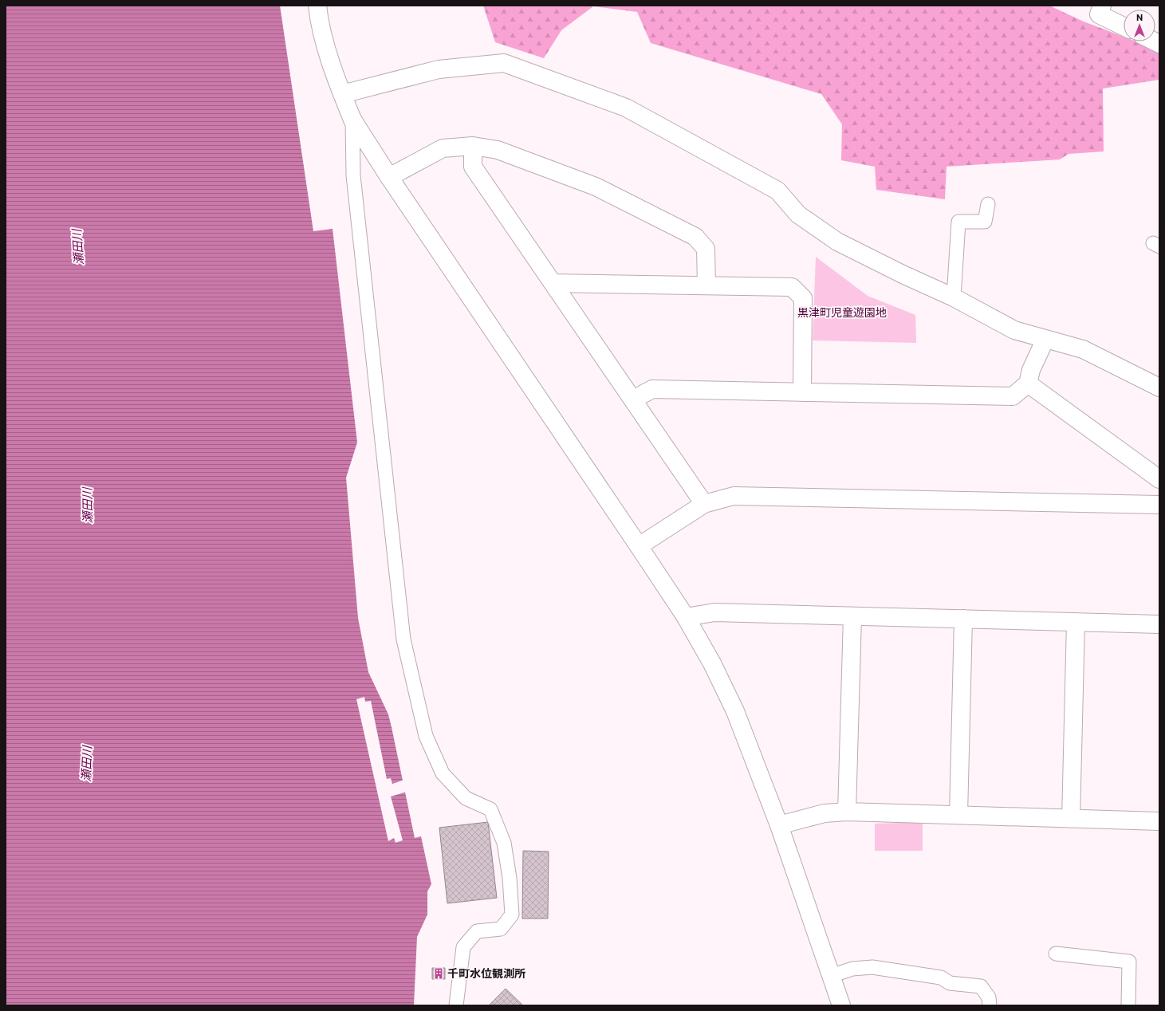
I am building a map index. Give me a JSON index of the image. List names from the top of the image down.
{
  "water": ["瀬田川"],
  "parks": ["黒津町児童遊園地"],
  "places": {
    "building": ["千町水位観測所"]
  },
  "north": "top"
}
